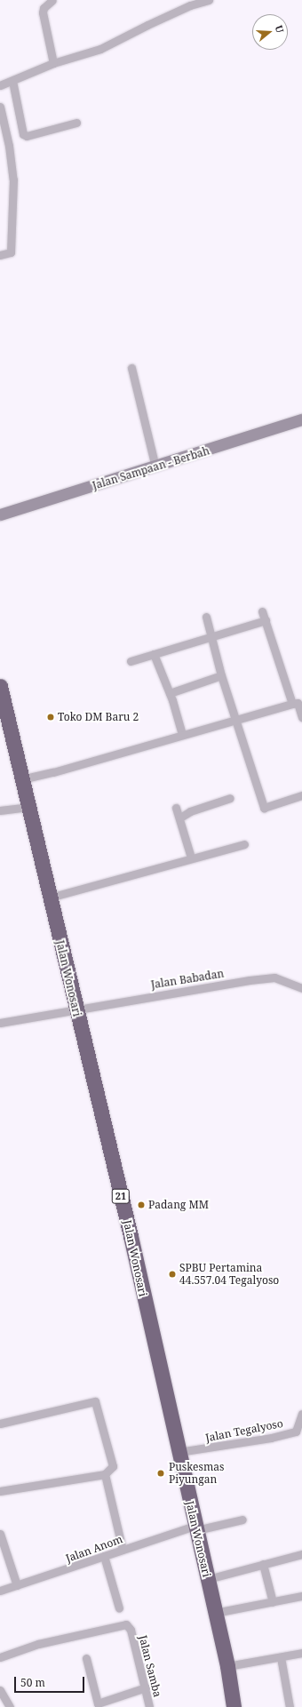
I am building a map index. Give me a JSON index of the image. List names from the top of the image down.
{
  "streets": {
    "highway": ["Jalan Wonosari", "21"],
    "main road": ["Jalan Sampaan - Berbah"],
    "street": [
      "Jalan Babadan",
      "Jalan Tegalyoso",
      "Jalan Anom",
      "Jalan Samba"
    ]
  },
  "crossings": [
    ["Jalan Wonosari", "Jalan Babadan"],
    ["Jalan Wonosari", "Jalan Tegalyoso"],
    ["Jalan Wonosari", "Jalan Anom"]
  ],
  "places": [
    "Toko DM Baru 2",
    "Padang MM",
    "SPBU Pertamina 44.557.04 Tegalyoso",
    "Puskesmas Piyungan"
  ],
  "scale_bar": "50 m",
  "north": "right"
}
